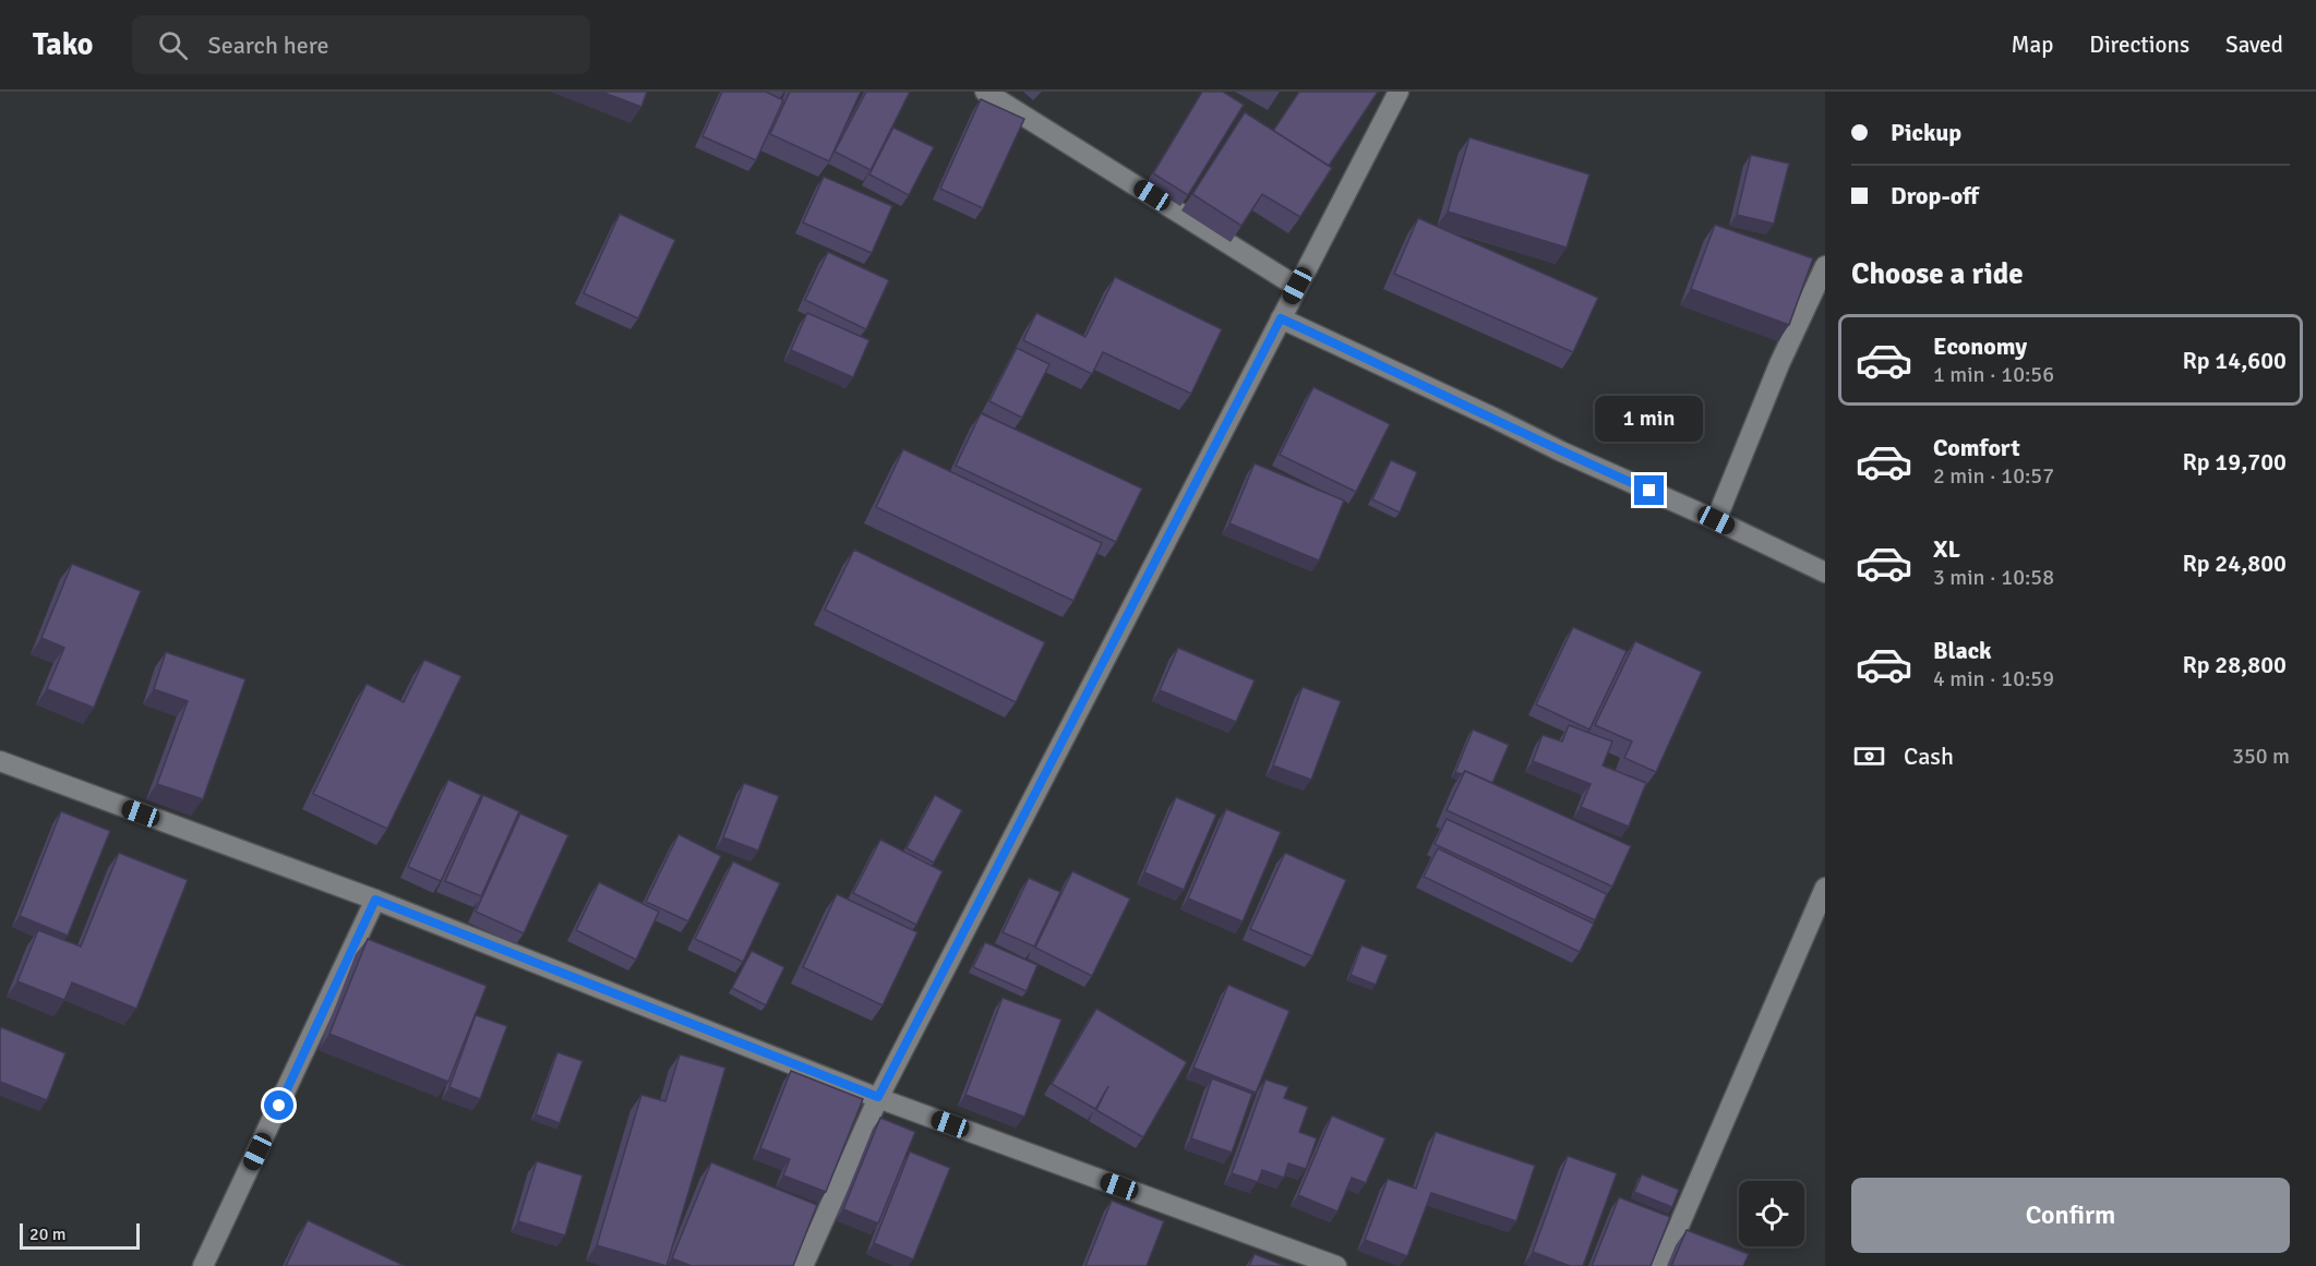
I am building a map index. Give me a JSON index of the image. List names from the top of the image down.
{
  "scale_bar": "20 m",
  "page": {
    "header": "Tako",
    "search": "Search here",
    "nav": ["Map", "Directions", "Saved"],
    "banner": ["Pickup", "Drop-off"],
    "heading": "Choose a ride",
    "list": [
      {
        "name": "Economy",
        "note": "1 min · 10:56",
        "value": "Rp 14,600"
      },
      {
        "name": "Comfort",
        "note": "2 min · 10:57",
        "value": "Rp 19,700"
      },
      {
        "name": "XL",
        "note": "3 min · 10:58",
        "value": "Rp 24,800"
      },
      {
        "name": "Black",
        "note": "4 min · 10:59",
        "value": "Rp 28,800"
      }
    ],
    "bubble": "1 min",
    "pay": ["Cash", "350 m"],
    "buttons": "Confirm",
    "scale": "20 m"
  }
}
